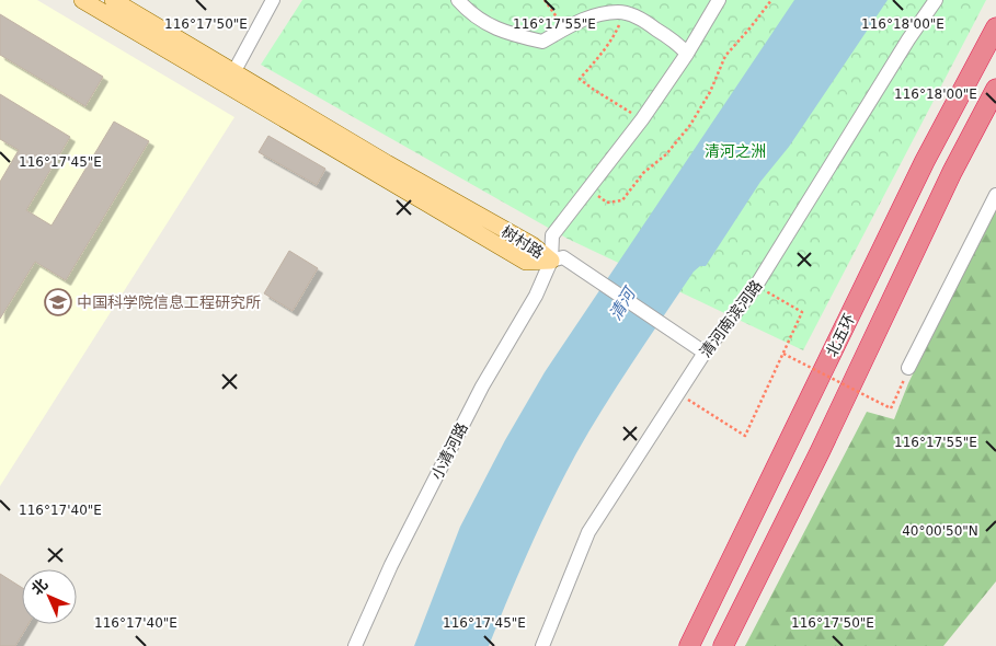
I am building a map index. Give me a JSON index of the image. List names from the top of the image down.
{
  "streets": {
    "highway": ["北五环"],
    "main road": ["树村路"],
    "street": ["清河南滨河路", "小清河路"]
  },
  "crossings": [
    ["树村路", "小清河路"]
  ],
  "water": ["清河"],
  "parks": ["清河之洲"],
  "places": {
    "school or university": ["中国科学院信息工程研究所"]
  },
  "north": "top left",
  "coordinates": [
    "116°17'55\"E",
    "116°18'00\"E",
    "116°17'50\"E",
    "116°17'45\"E",
    "116°17'40\"E",
    "40°00'50\"N"
  ]
}
